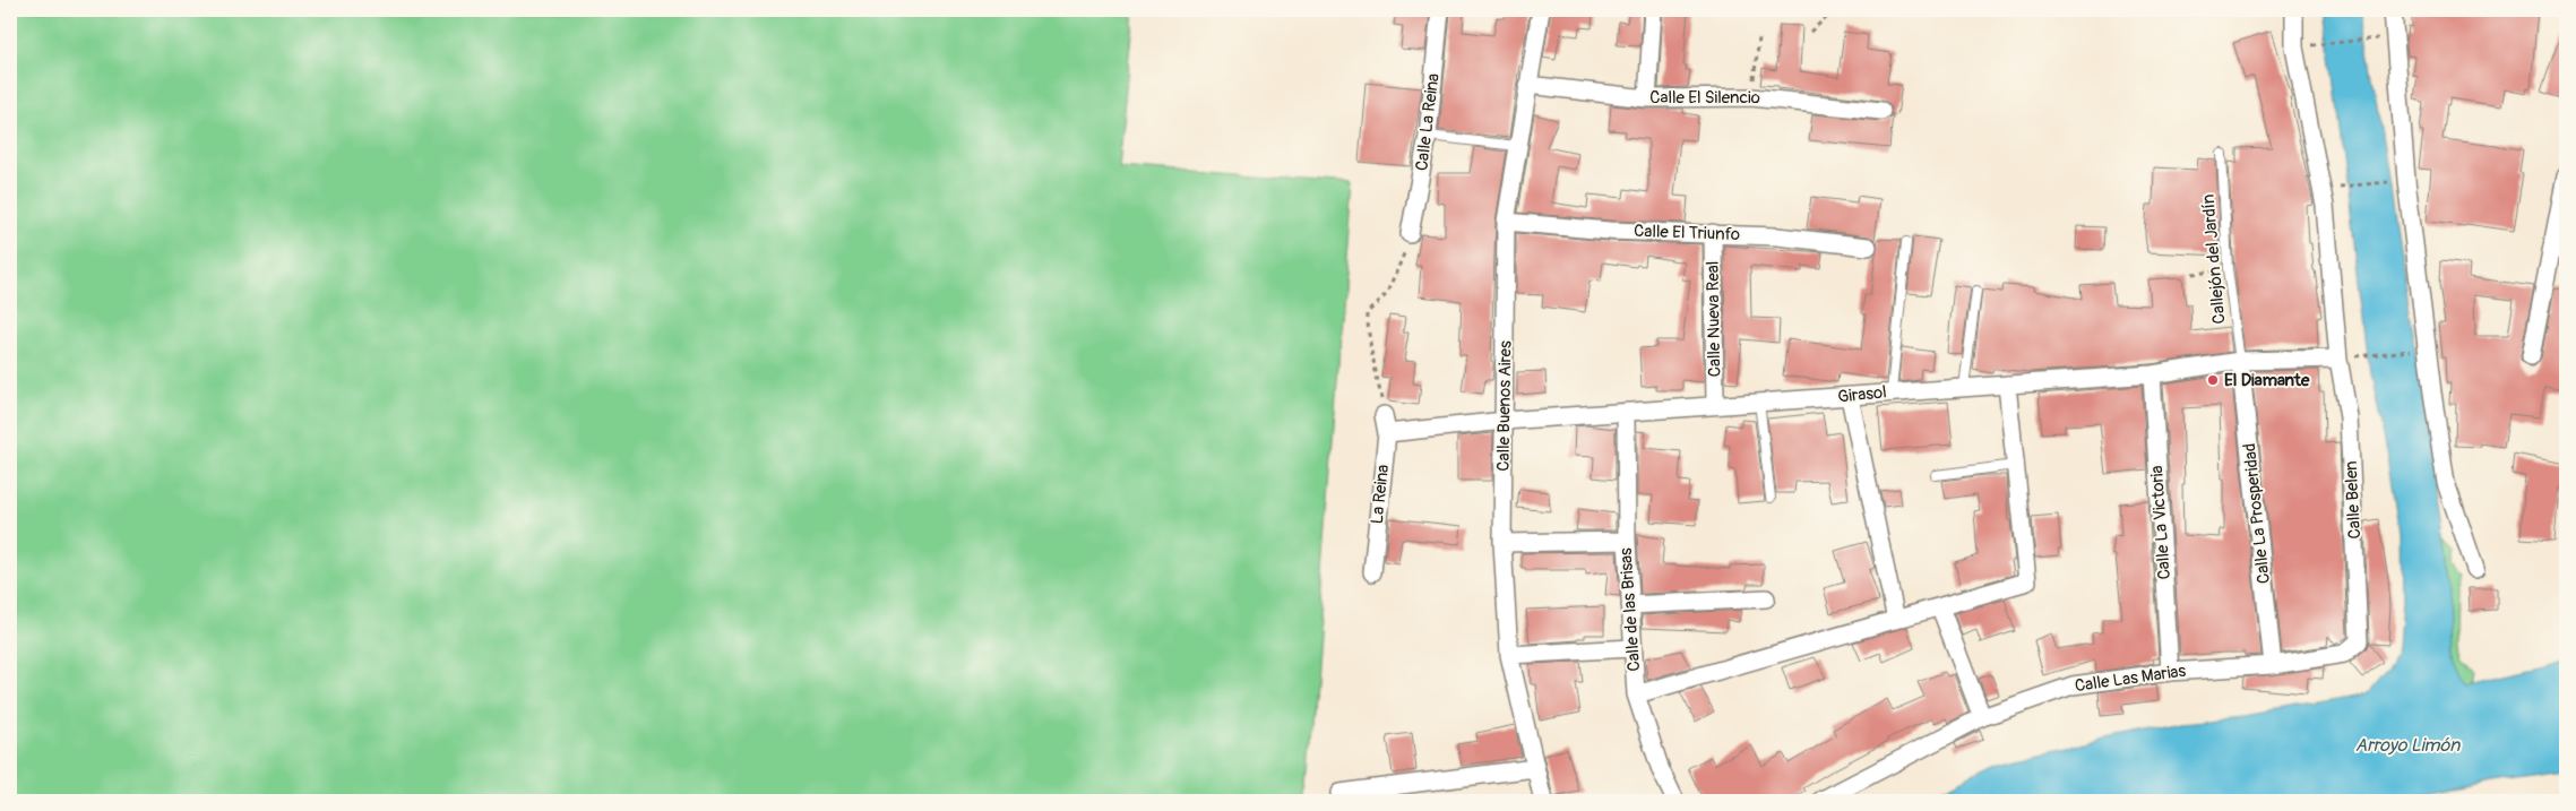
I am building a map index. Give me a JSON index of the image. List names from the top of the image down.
{
  "streets": {
    "street": [
      "Calle El Silencio",
      "Calle La Reina",
      "Calle El Triunfo",
      "Calle Nueva Real",
      "Girasol",
      "Calle Buenos Aires",
      "La Reina",
      "Calle Belen",
      "Calle La Prosperidad",
      "Calle La Victoria",
      "Calle de las Brisas",
      "Calle Las Marias"
    ],
    "lane": ["Callejón del Jardín"]
  },
  "crossings": [
    ["Calle El Silencio", "Calle Buenos Aires"],
    ["Calle El Triunfo", "Calle Nueva Real"],
    ["Calle El Triunfo", "Calle Buenos Aires"],
    ["Callejón del Jardín", "Girasol"],
    ["Callejón del Jardín", "Calle La Prosperidad"],
    ["Calle Nueva Real", "Girasol"],
    ["Girasol", "Calle Buenos Aires"],
    ["Girasol", "La Reina"],
    ["Girasol", "Calle Belen"],
    ["Girasol", "Calle La Prosperidad"],
    ["Girasol", "Calle La Victoria"],
    ["Girasol", "Calle de las Brisas"],
    ["Calle Belen", "Calle Las Marias"],
    ["Calle La Prosperidad", "Calle Las Marias"],
    ["Calle La Victoria", "Calle Las Marias"]
  ],
  "water": ["Arroyo Limón"],
  "places": ["El Diamante"]
}
